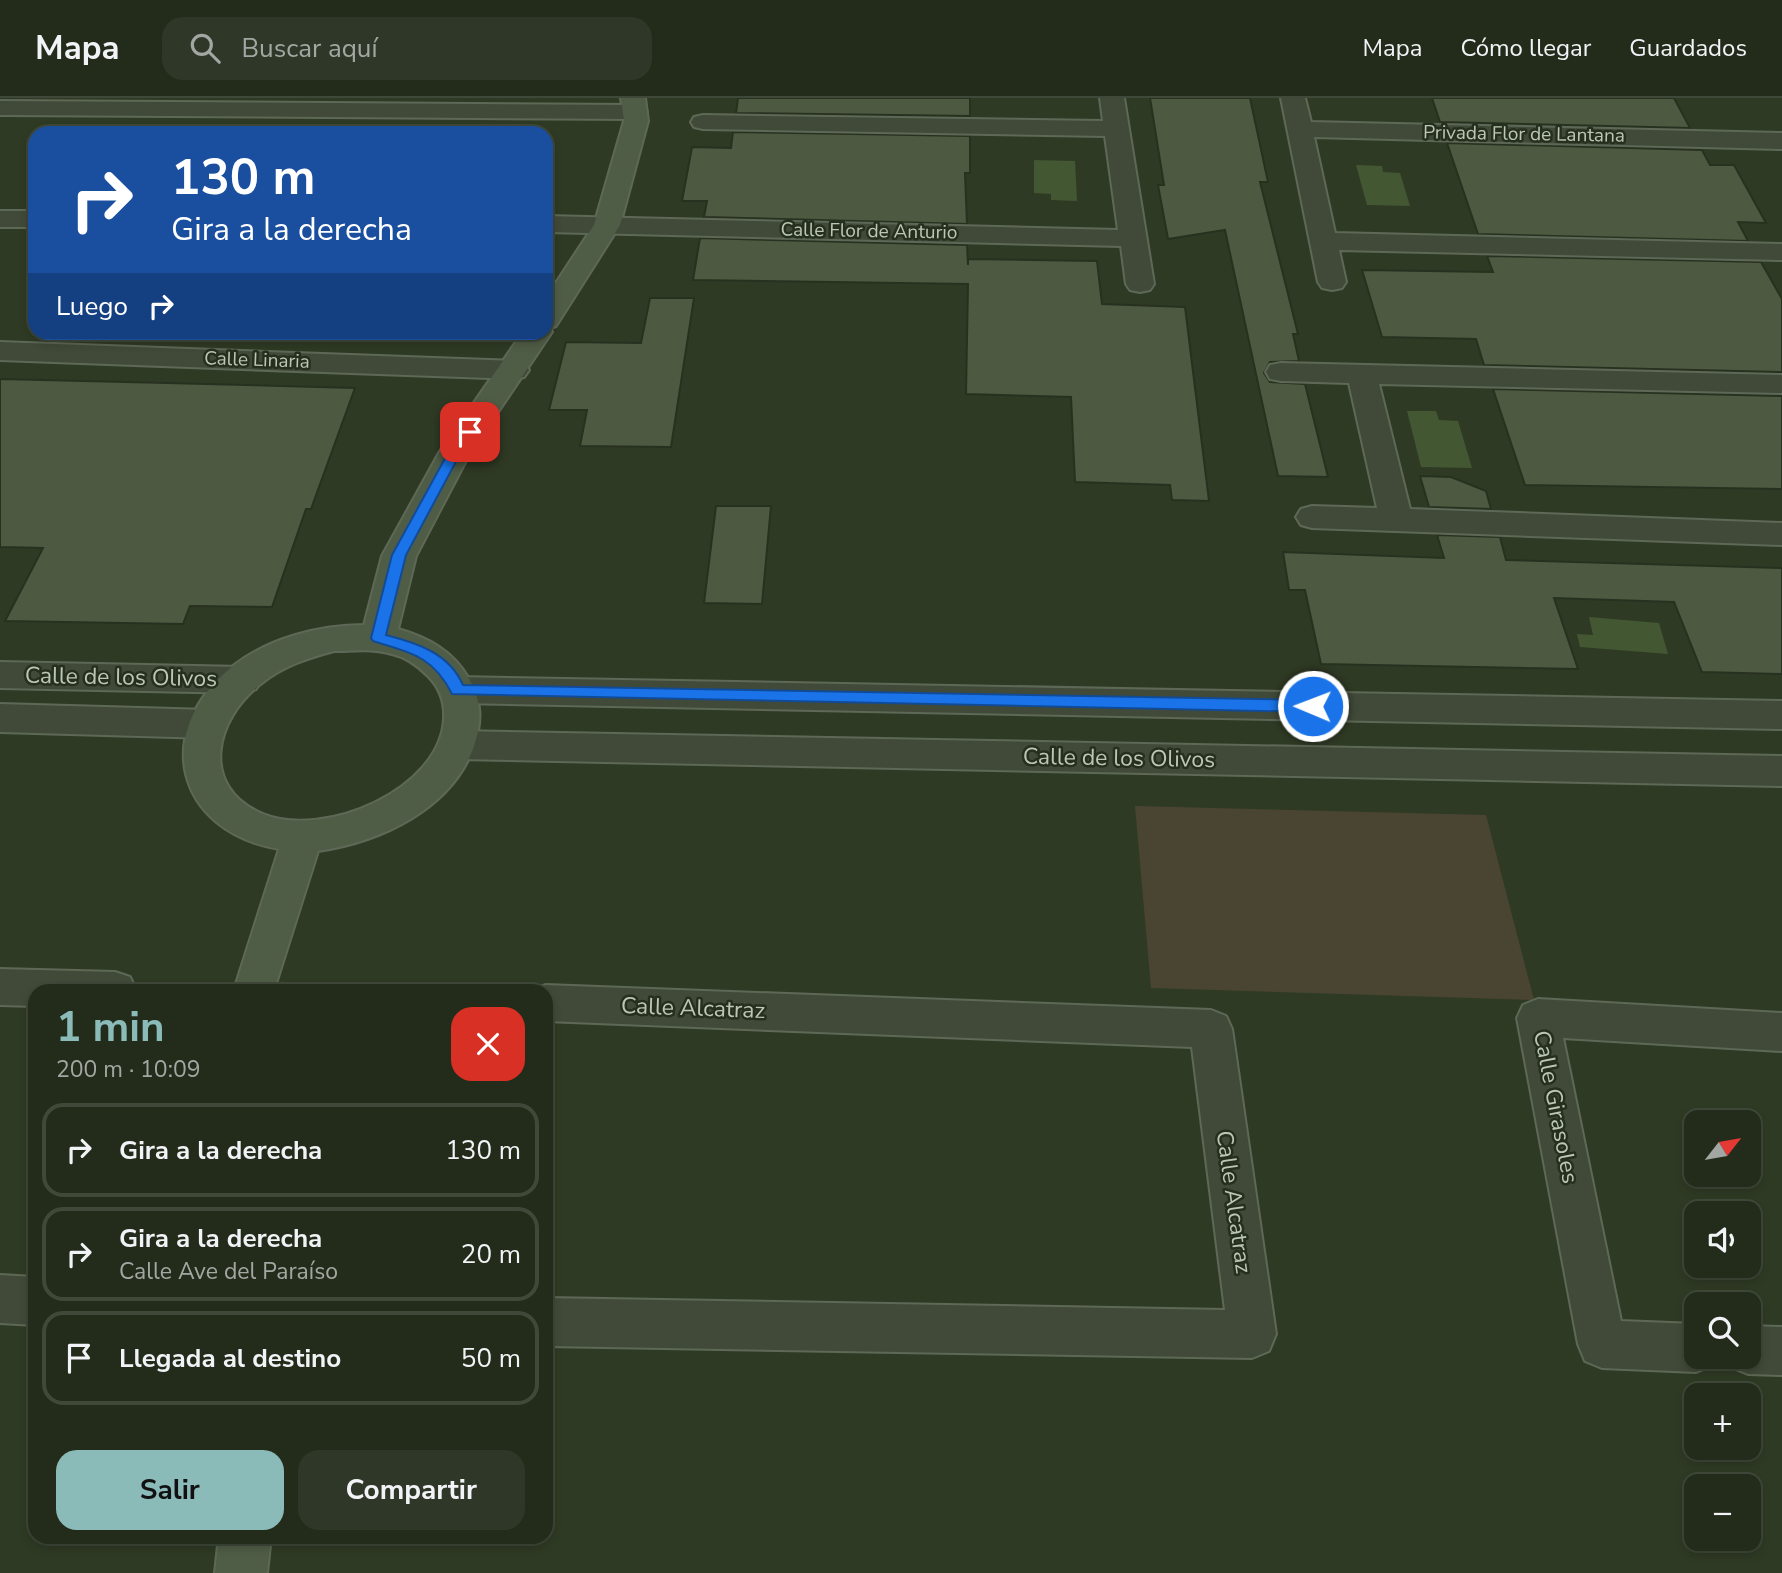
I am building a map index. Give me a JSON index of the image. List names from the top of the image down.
{
  "streets": {
    "street": [
      "Privada Flor de Lantana",
      "Calle Flor de Anturio",
      "Calle Linaria",
      "Calle de los Olivos",
      "Calle Alcatraz",
      "Calle Girasoles"
    ]
  },
  "north": "top right",
  "page": {
    "header": "Mapa",
    "search": "Buscar aquí",
    "nav": ["Mapa", "Cómo llegar", "Guardados"],
    "turn": ["130 m", "Gira a la derecha"],
    "then": "Luego",
    "heading": ["1 min", "200 m · 10:09"],
    "list": [
      {
        "name": "Gira a la derecha",
        "value": "130 m"
      },
      {
        "name": "Gira a la derecha",
        "note": "Calle Ave del Paraíso",
        "value": "20 m"
      },
      {
        "name": "Llegada al destino",
        "value": "50 m"
      }
    ],
    "map_buttons": ["+", "−"],
    "buttons": ["Salir", "Compartir"]
  }
}
